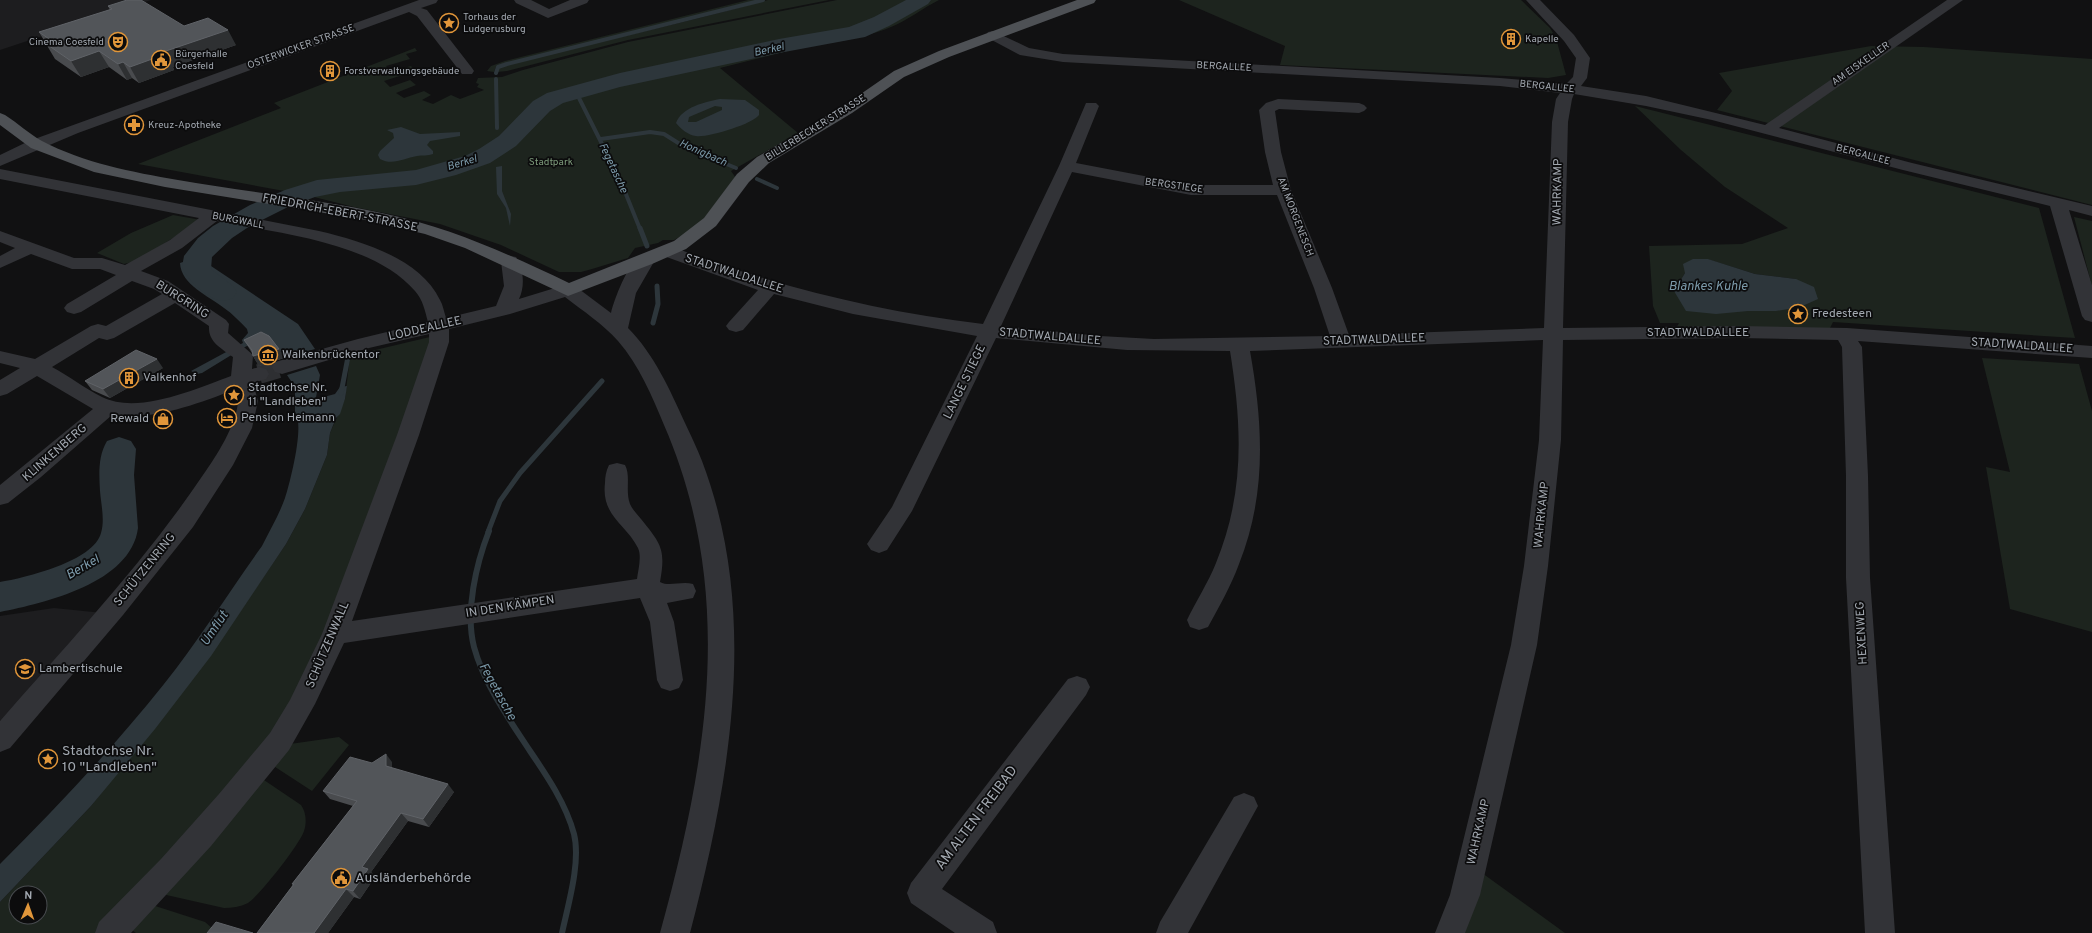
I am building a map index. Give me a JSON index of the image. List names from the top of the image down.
{
  "streets": {
    "main road": ["BILLERBECKER STRASSE", "FRIEDRICH-EBERT-STRASSE"],
    "street": [
      "OSTERWICKER STRASSE",
      "AM EISKELLER",
      "BERGALLEE",
      "BERGSTIEGE",
      "WAHRKAMP",
      "AM MORGENESCH",
      "BURGWALL",
      "STADTWALDALLEE",
      "BURGRING",
      "LODDEALLEE",
      "LANGE STIEGE",
      "KLINKENBERG",
      "SCHÜTZENRING",
      "IN DEN KÄMPEN",
      "HEXENWEG",
      "SCHÜTZENWALL",
      "AM ALTEN FREIBAD"
    ]
  },
  "crossings": [
    ["OSTERWICKER STRASSE", "FRIEDRICH-EBERT-STRASSE"],
    ["AM EISKELLER", "BERGALLEE"],
    ["BERGALLEE", "BILLERBECKER STRASSE"],
    ["BERGALLEE", "WAHRKAMP"],
    ["BILLERBECKER STRASSE", "FRIEDRICH-EBERT-STRASSE"],
    ["BILLERBECKER STRASSE", "STADTWALDALLEE"],
    ["BILLERBECKER STRASSE", "LODDEALLEE"],
    ["BERGSTIEGE", "AM MORGENESCH"],
    ["BERGSTIEGE", "LANGE STIEGE"],
    ["WAHRKAMP", "STADTWALDALLEE"],
    ["FRIEDRICH-EBERT-STRASSE", "LODDEALLEE"],
    ["AM MORGENESCH", "STADTWALDALLEE"],
    ["BURGWALL", "LODDEALLEE"],
    ["BURGWALL", "SCHÜTZENWALL"],
    ["STADTWALDALLEE", "LANGE STIEGE"],
    ["STADTWALDALLEE", "HEXENWEG"],
    ["BURGRING", "SCHÜTZENRING"],
    ["LODDEALLEE", "SCHÜTZENWALL"],
    ["IN DEN KÄMPEN", "SCHÜTZENWALL"]
  ],
  "water": [
    "Berkel",
    "Honigbach",
    "Fegetasche",
    "Blankes Kuhle",
    "Umflut"
  ],
  "parks": ["Stadtpark"],
  "places": {
    "place": [
      "Torhaus der Ludgerusburg",
      "Fredesteen",
      "Stadtochse Nr. 11 \"Landleben\"",
      "Stadtochse Nr. 10 \"Landleben\""
    ],
    "building": ["Kapelle", "Forstverwaltungsgebäude", "Valkenhof"],
    "theatre": ["Cinema Coesfeld"],
    "public building": ["Bürgerhalle Coesfeld", "Ausländerbehörde"],
    "pharmacy": ["Kreuz-Apotheke"],
    "museum": ["Walkenbrückentor"],
    "hotel": ["Pension Heimann"],
    "shop": ["Rewald"],
    "school or university": ["Lambertischule"]
  },
  "north": "top"
}
